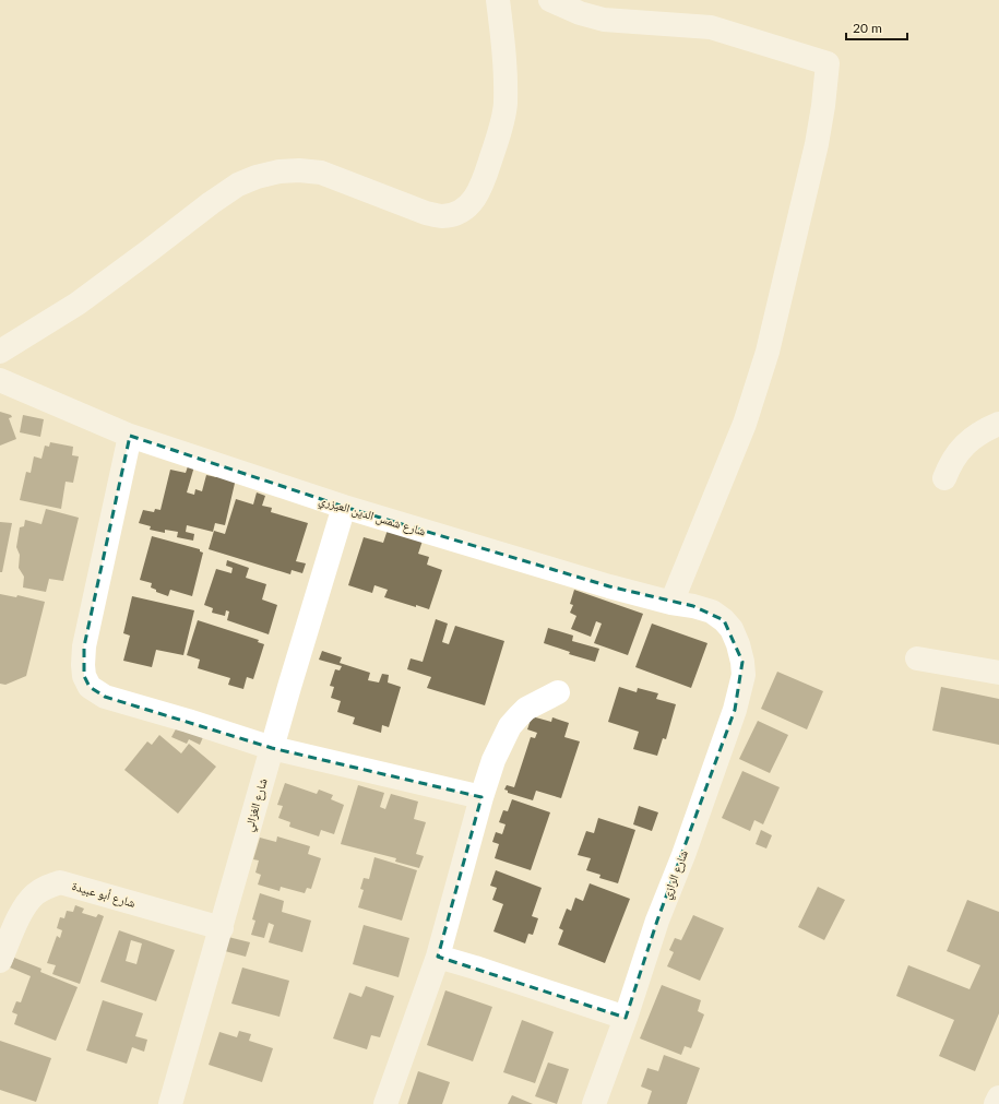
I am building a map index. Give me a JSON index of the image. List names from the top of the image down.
{
  "streets": {
    "street": [
      "شارع شمس الدين العيزري",
      "شارع الغزالي",
      "شارع الرازي",
      "شارع أبو عبيدة"
    ]
  },
  "crossings": [
    ["شارع شمس الدين العيزري", "شارع الغزالي"],
    ["شارع شمس الدين العيزري", "شارع الرازي"],
    ["شارع الغزالي", "شارع أبو عبيدة"]
  ],
  "scale_bar": "20 m"
}
